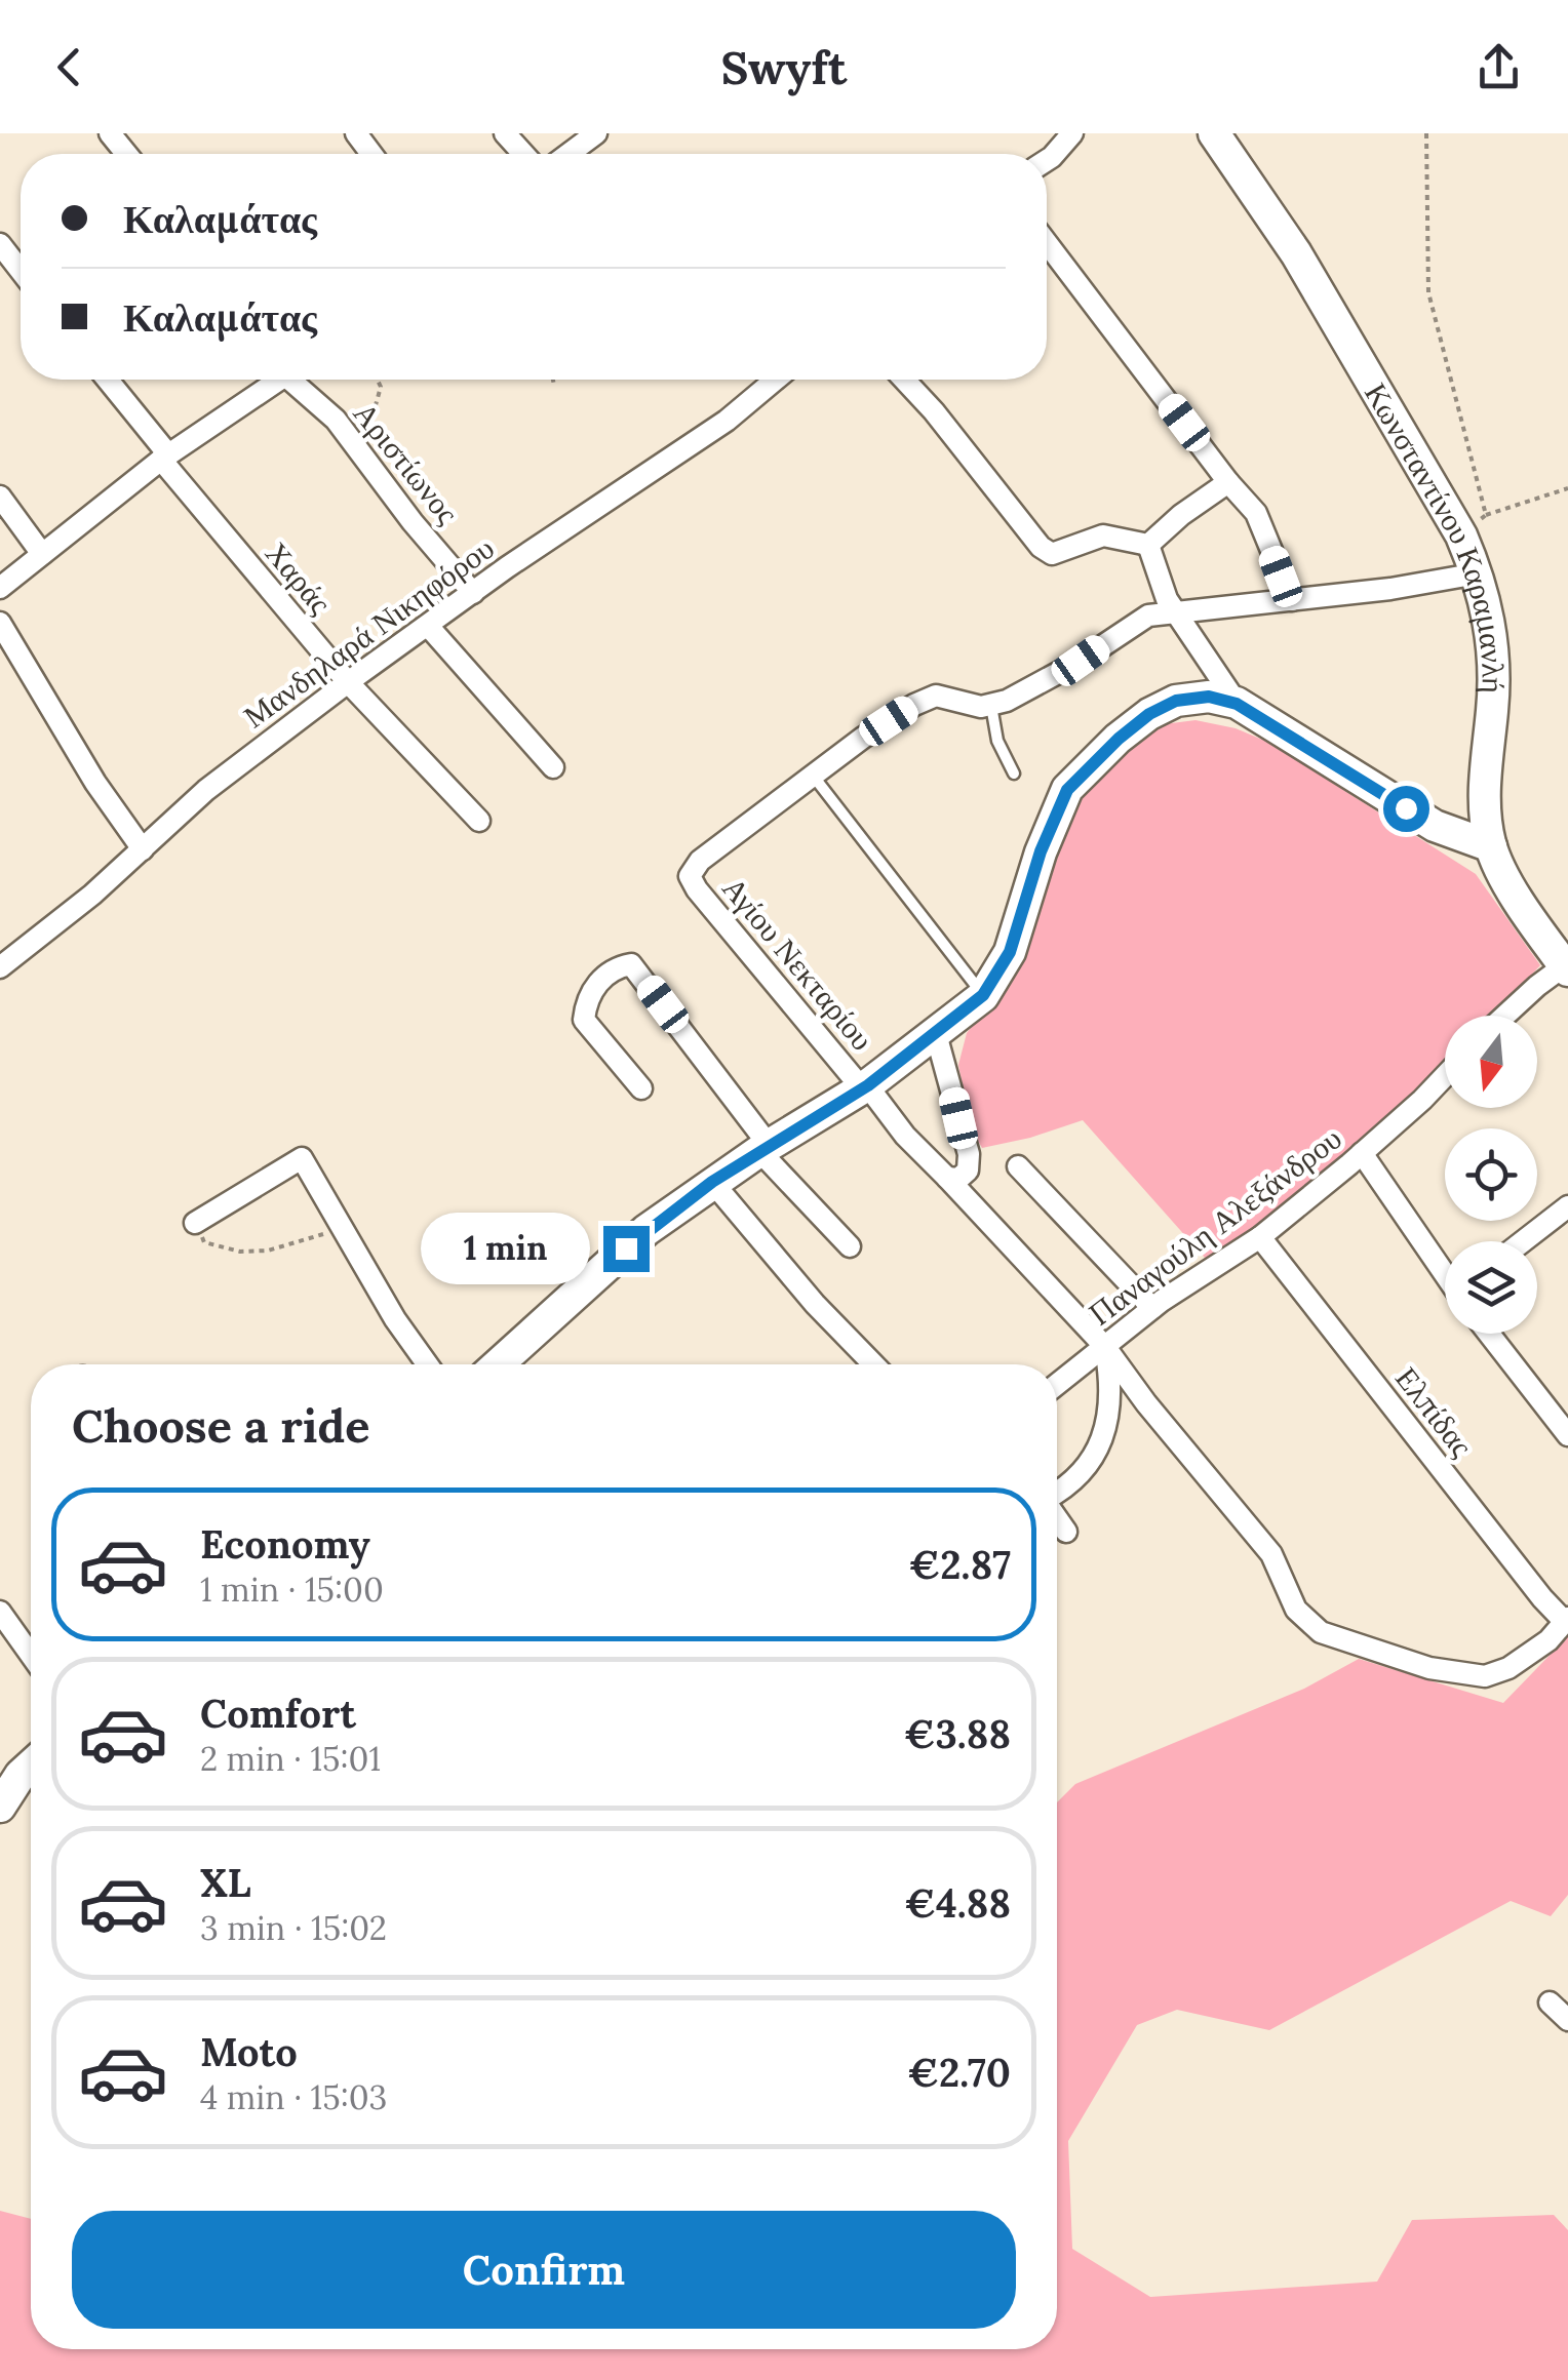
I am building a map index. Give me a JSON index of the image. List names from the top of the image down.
{
  "streets": {
    "street": [
      "Αριστίωνος",
      "Κωνσταντίνου Καραμανλή",
      "Χαράς",
      "Μανδηλαρά Νικηφόρου",
      "Αγίου Νεκταρίου",
      "Παναγούλη Αλεξάνδρου",
      "Ελπίδας"
    ]
  },
  "crossings": [
    ["Αριστίωνος", "Μανδηλαρά Νικηφόρου"],
    ["Χαράς", "Μανδηλαρά Νικηφόρου"],
    ["Αγίου Νεκταρίου", "Παναγούλη Αλεξάνδρου"],
    ["Αγίου Νεκταρίου", "Ελπίδας"],
    ["Παναγούλη Αλεξάνδρου", "Ελπίδας"]
  ],
  "north": "bottom",
  "page": {
    "header": "Swyft",
    "banner": ["Καλαμάτας", "Καλαμάτας"],
    "bubble": "1 min",
    "heading": "Choose a ride",
    "list": [
      {
        "name": "Economy",
        "note": "1 min · 15:00",
        "value": "€2.87"
      },
      {
        "name": "Comfort",
        "note": "2 min · 15:01",
        "value": "€3.88"
      },
      {
        "name": "XL",
        "note": "3 min · 15:02",
        "value": "€4.88"
      },
      {
        "name": "Moto",
        "note": "4 min · 15:03",
        "value": "€2.70"
      }
    ],
    "buttons": "Confirm"
  }
}
